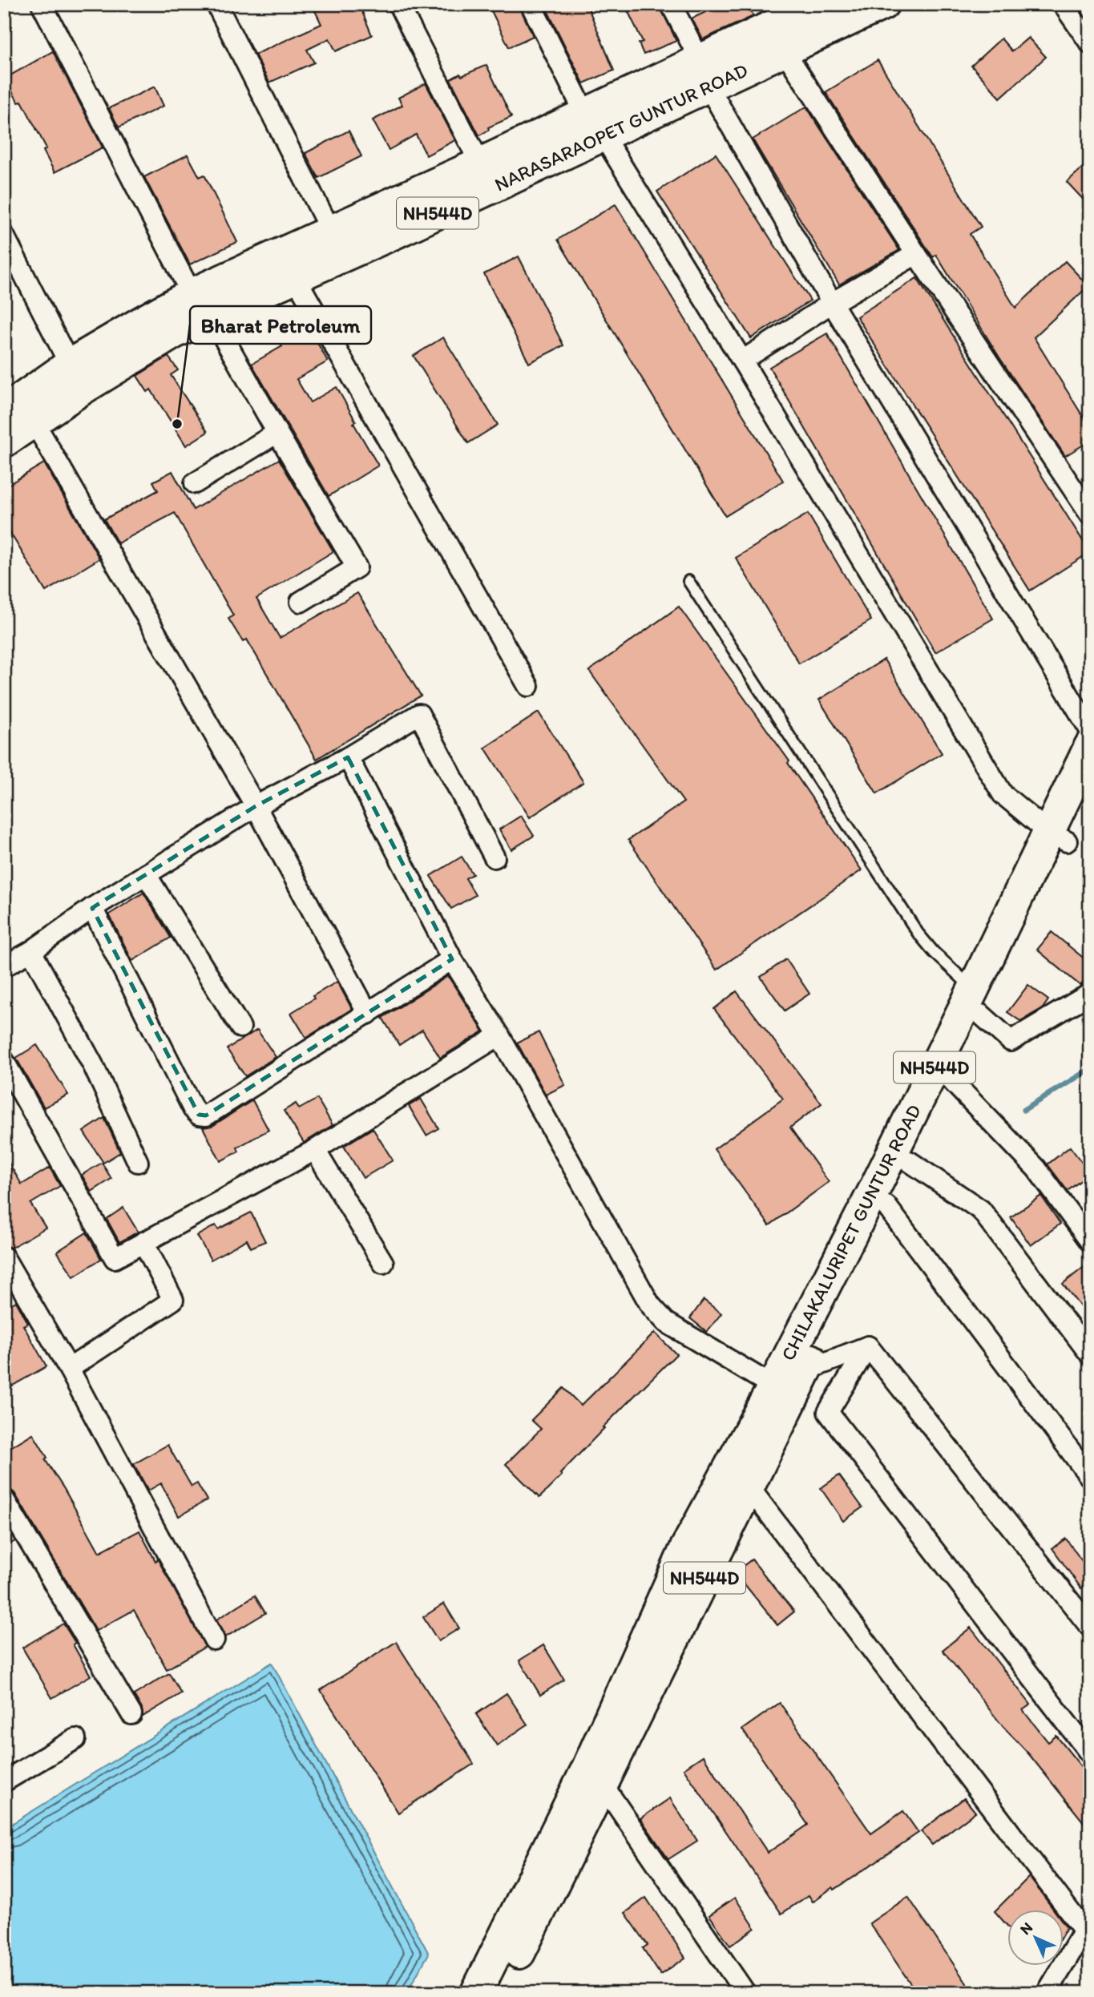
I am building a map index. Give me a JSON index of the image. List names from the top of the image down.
{
  "streets": {
    "highway": ["NARASARAOPET GUNTUR ROAD", "NH544D", "CHILAKALURIPET GUNTUR ROAD"]
  },
  "crossings": [
    ["NH544D", "CHILAKALURIPET GUNTUR ROAD"]
  ],
  "places": ["Bharat Petroleum"],
  "north": "top left"
}
